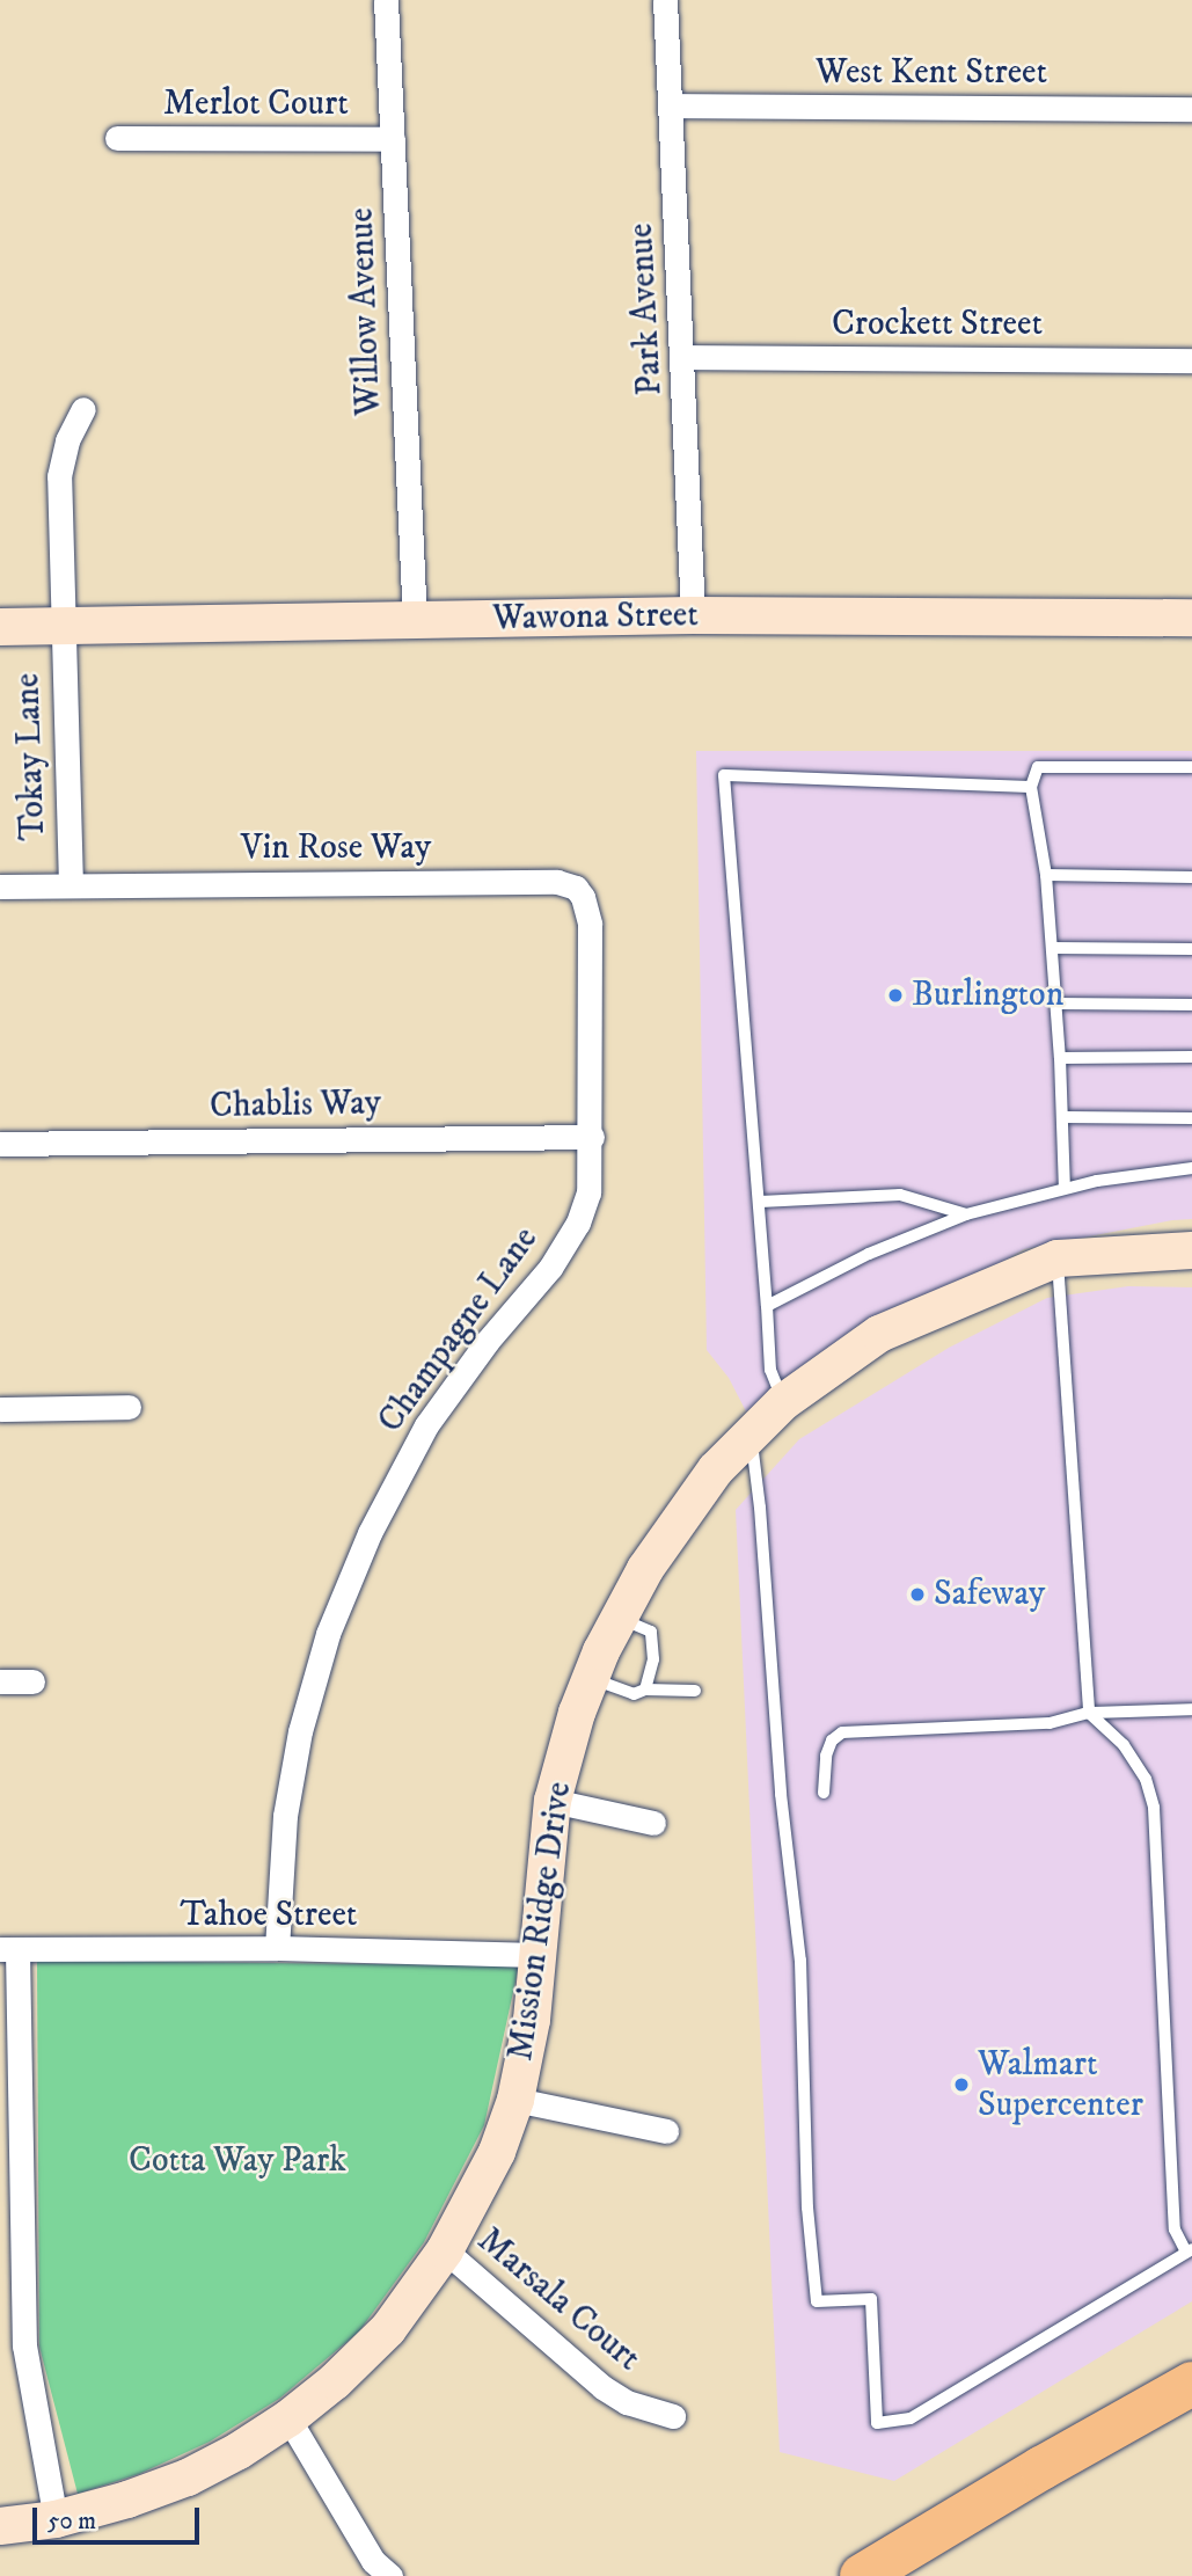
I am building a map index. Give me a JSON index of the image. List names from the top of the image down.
{
  "streets": {
    "street": [
      "West Kent Street",
      "Merlot Court",
      "Park Avenue",
      "Willow Avenue",
      "Crockett Street",
      "Wawona Street",
      "Tokay Lane",
      "Vin Rose Way",
      "Chablis Way",
      "Champagne Lane",
      "Tahoe Street",
      "Mission Ridge Drive",
      "Marsala Court"
    ]
  },
  "crossings": [
    ["West Kent Street", "Park Avenue"],
    ["Merlot Court", "Willow Avenue"],
    ["Park Avenue", "Crockett Street"],
    ["Park Avenue", "Wawona Street"],
    ["Willow Avenue", "Wawona Street"],
    ["Wawona Street", "Tokay Lane"],
    ["Tokay Lane", "Vin Rose Way"],
    ["Vin Rose Way", "Champagne Lane"],
    ["Chablis Way", "Champagne Lane"],
    ["Champagne Lane", "Tahoe Street"],
    ["Tahoe Street", "Mission Ridge Drive"],
    ["Mission Ridge Drive", "Marsala Court"]
  ],
  "parks": ["Cotta Way Park"],
  "places": ["Burlington", "Safeway", "Walmart Supercenter"],
  "scale_bar": "50 m"
}
